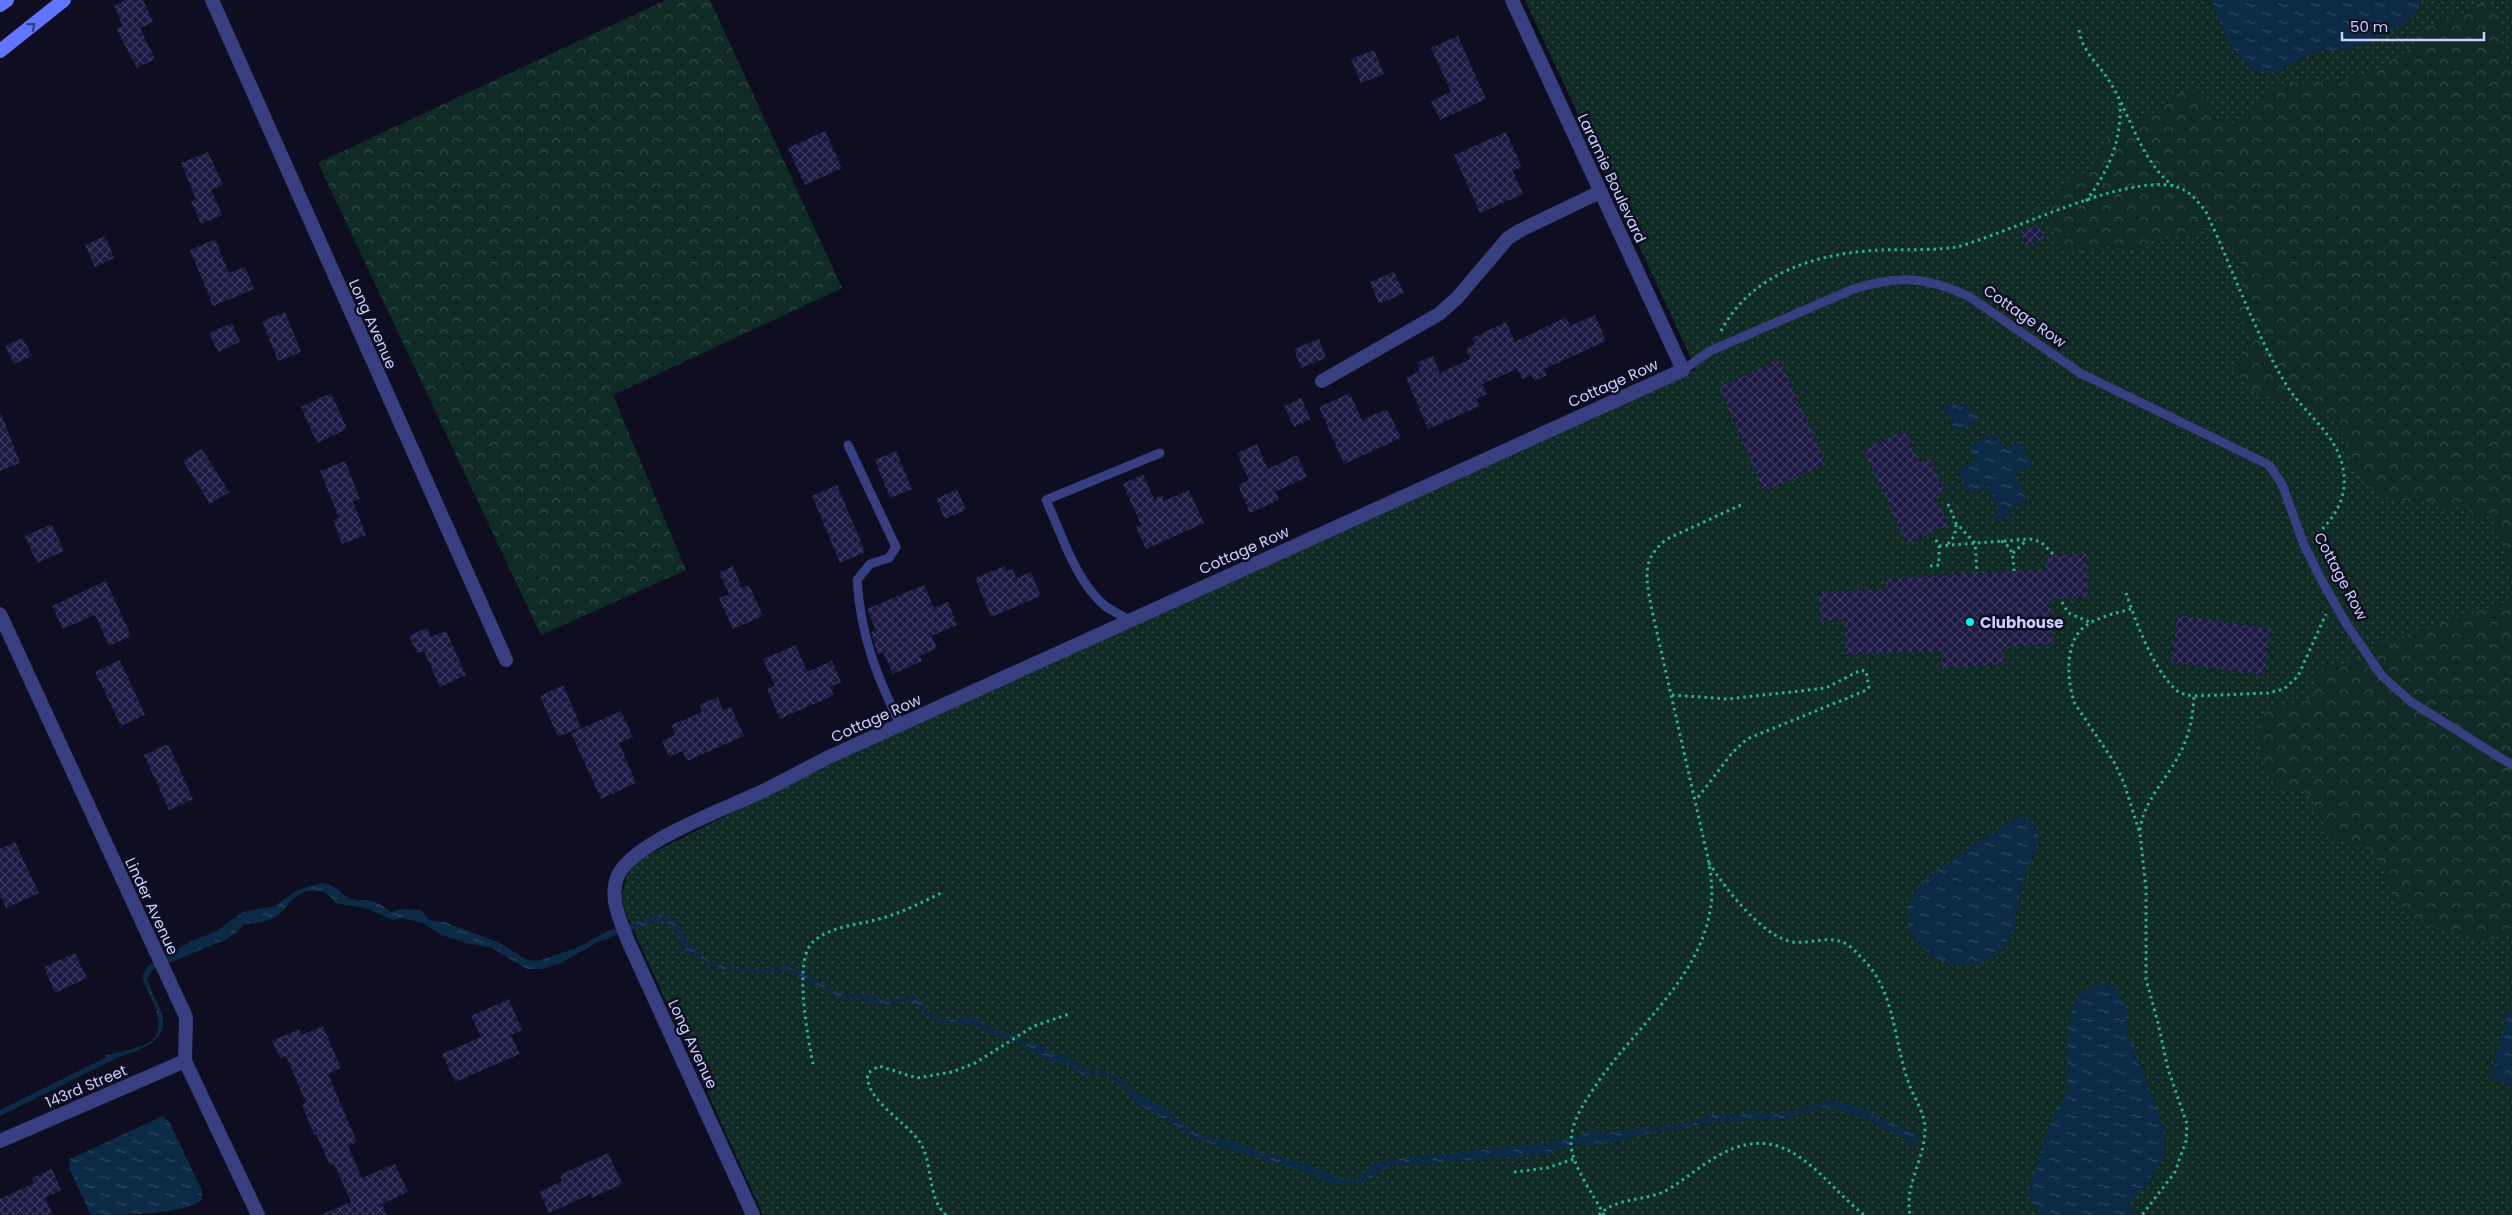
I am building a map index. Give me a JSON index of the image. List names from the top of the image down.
{
  "streets": {
    "street": [
      "Laramie Boulevard",
      "Cottage Row",
      "Long Avenue",
      "Linder Avenue",
      "143rd Street"
    ]
  },
  "crossings": [
    ["Laramie Boulevard", "Cottage Row"],
    ["Cottage Row", "Long Avenue"],
    ["Linder Avenue", "143rd Street"]
  ],
  "places": ["Clubhouse"],
  "scale_bar": "50 m"
}
